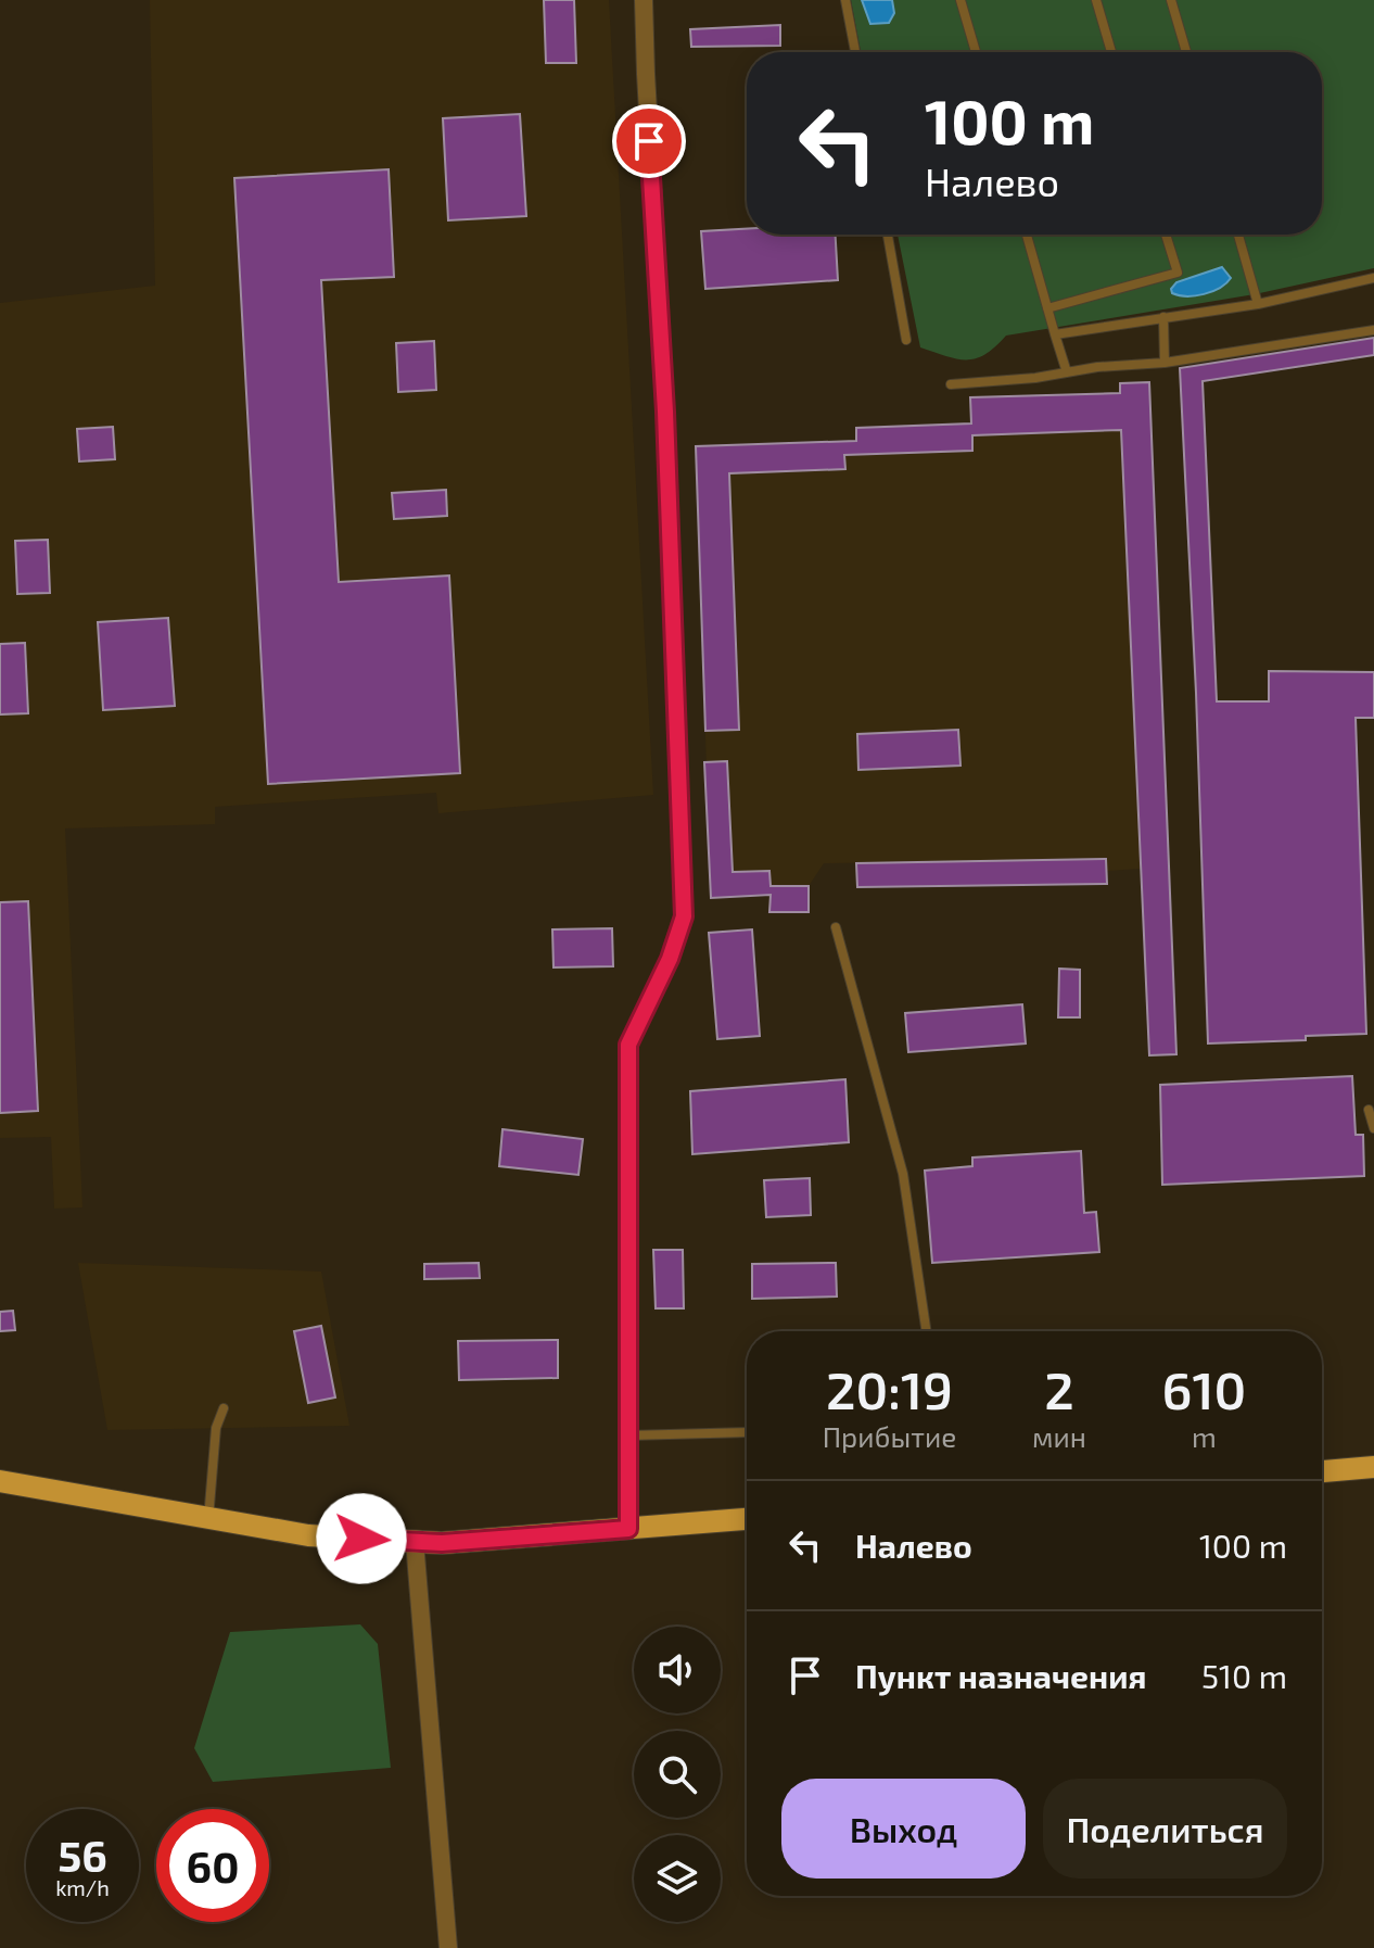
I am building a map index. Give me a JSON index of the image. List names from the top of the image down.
{
  "page": {
    "turn": ["100 m", "Налево"],
    "eta": [
      "20:19",
      "Прибытие",
      "2",
      "мин",
      "610",
      "m"
    ],
    "list": [
      {
        "name": "Налево",
        "value": "100 m"
      },
      {
        "name": "Пункт назначения",
        "value": "510 m"
      }
    ],
    "buttons": ["Выход", "Поделиться"],
    "speed": "56 km/h",
    "limit": "60"
  }
}
